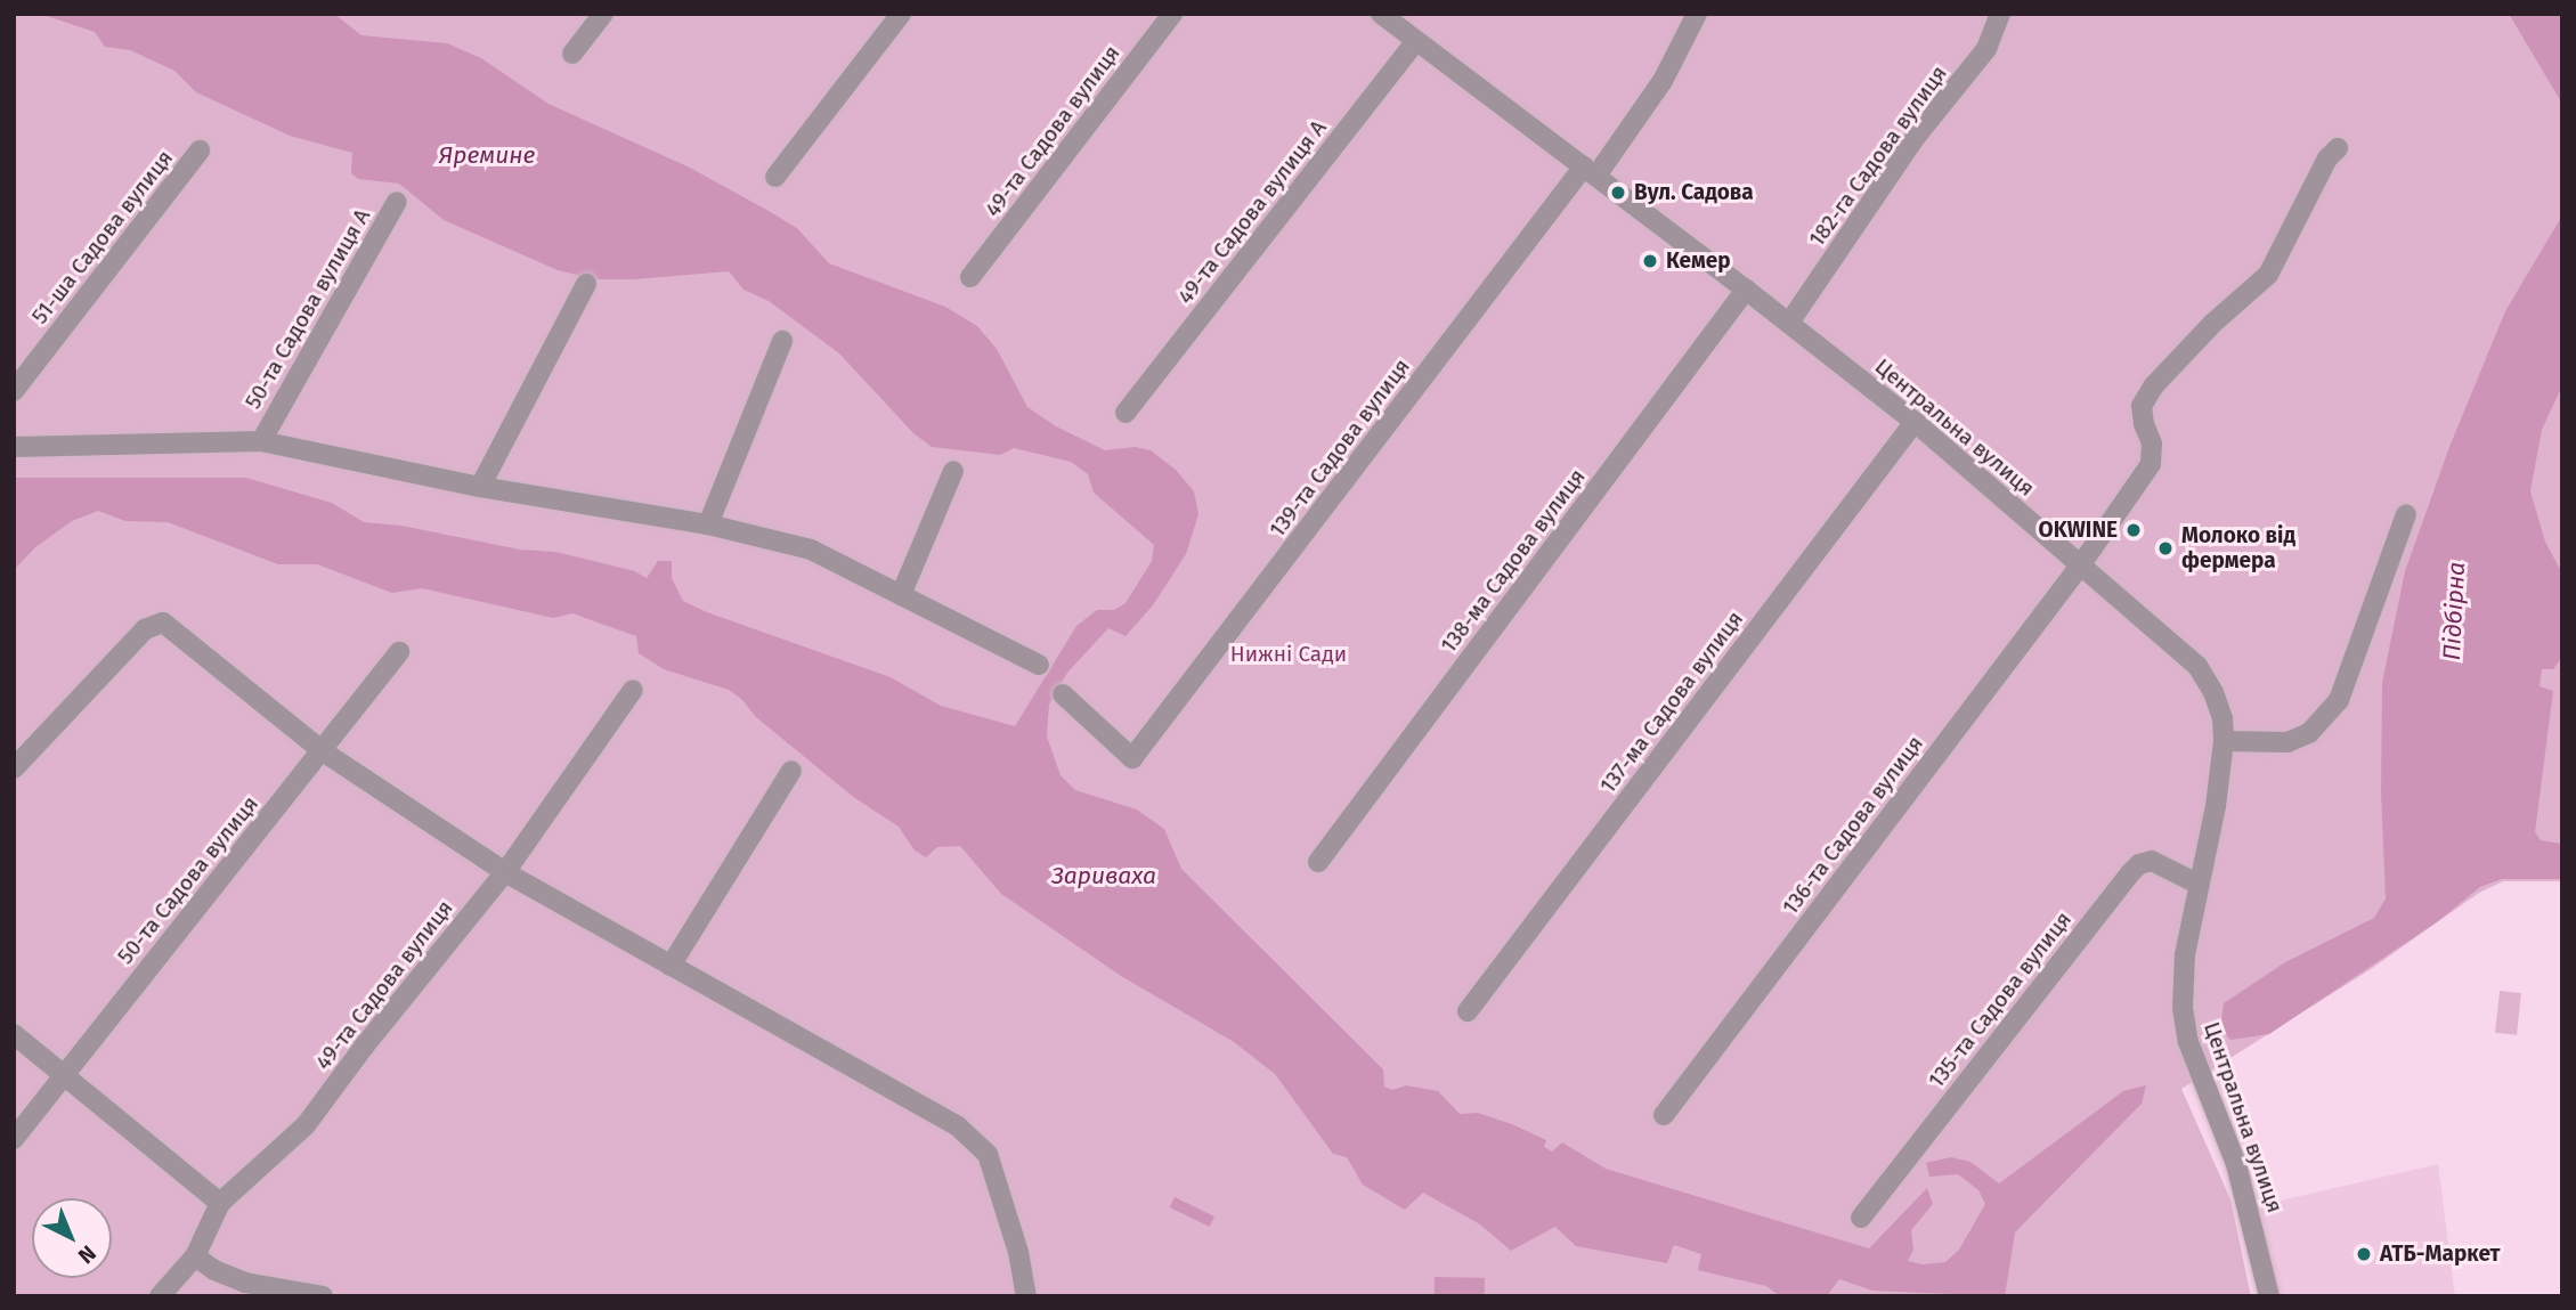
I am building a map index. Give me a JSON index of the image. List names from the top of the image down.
{
  "streets": {
    "street": [
      "49-та Садова вулиця",
      "182-га Садова вулиця",
      "49-та Садова вулиця А",
      "51-ша Садова вулиця",
      "50-та Садова вулиця А",
      "Центральна вулиця",
      "139-та Садова вулиця",
      "138-ма Садова вулиця",
      "137-ма Садова вулиця",
      "136-та Садова вулиця",
      "50-та Садова вулиця",
      "135-та Садова вулиця"
    ]
  },
  "crossings": [
    ["182-га Садова вулиця", "Центральна вулиця"],
    ["49-та Садова вулиця А", "Центральна вулиця"],
    ["Центральна вулиця", "139-та Садова вулиця"],
    ["Центральна вулиця", "138-ма Садова вулиця"],
    ["Центральна вулиця", "137-ма Садова вулиця"],
    ["Центральна вулиця", "136-та Садова вулиця"],
    ["Центральна вулиця", "135-та Садова вулиця"]
  ],
  "water": ["Яремине", "Підбірна", "Зариваха"],
  "parks": ["Нижні Сади"],
  "places": [
    "Вул. Садова",
    "Кемер",
    "OKWINE",
    "Молоко від фермера",
    "АТБ-Маркет"
  ],
  "north": "bottom right"
}
